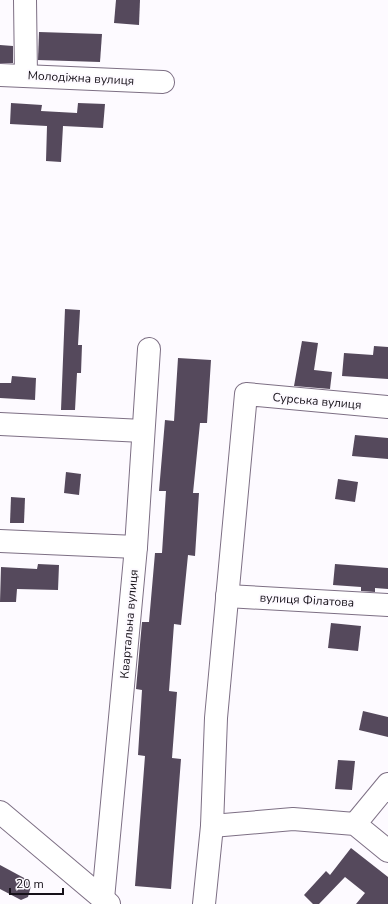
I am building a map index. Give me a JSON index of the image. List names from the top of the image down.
{
  "streets": {
    "street": [
      "Молодіжна вулиця",
      "Сурська вулиця",
      "вулиця Філатова",
      "Квартальна вулиця"
    ]
  },
  "crossings": [
    ["Сурська вулиця", "вулиця Філатова"]
  ],
  "scale_bar": "20 m"
}
